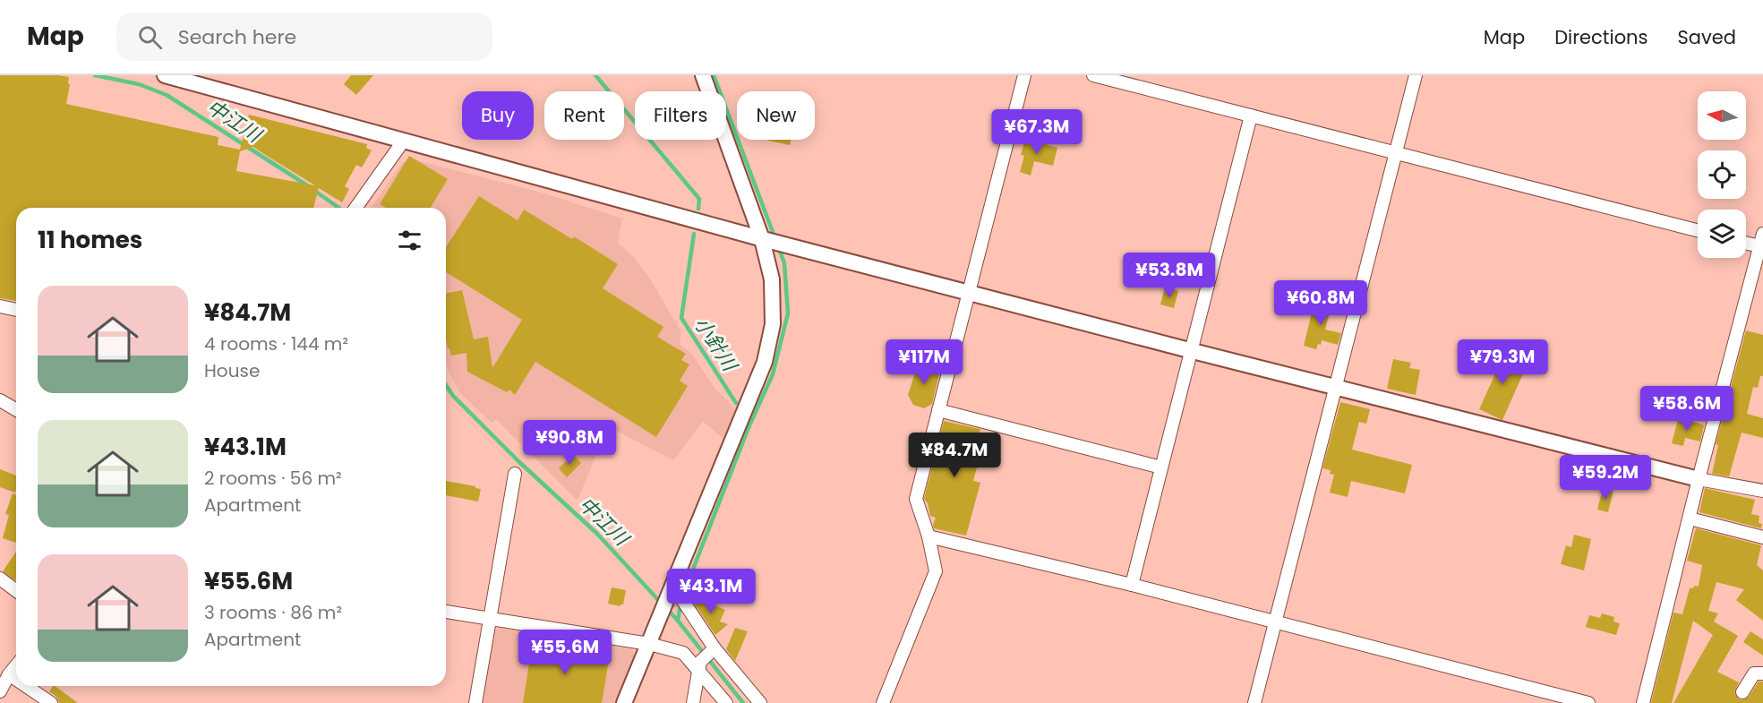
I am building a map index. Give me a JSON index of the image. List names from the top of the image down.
{
  "water": ["中江川", "小針川"],
  "north": "left",
  "page": {
    "header": "Map",
    "search": "Search here",
    "nav": ["Map", "Directions", "Saved"],
    "chip": [
      "Buy",
      "Rent",
      "Filters",
      "New"
    ],
    "price": [
      "¥67.3M",
      "¥53.8M",
      "¥60.8M",
      "¥117M",
      "¥79.3M",
      "¥58.6M",
      "¥90.8M",
      "¥84.7M",
      "¥59.2M",
      "¥43.1M",
      "¥55.6M"
    ],
    "heading": "11 homes",
    "list": [
      {
        "name": "¥84.7M",
        "note": "4 rooms · 144 m² · House"
      },
      {
        "name": "¥43.1M",
        "note": "2 rooms · 56 m² · Apartment"
      },
      {
        "name": "¥55.6M",
        "note": "3 rooms · 86 m² · Apartment"
      }
    ]
  }
}
